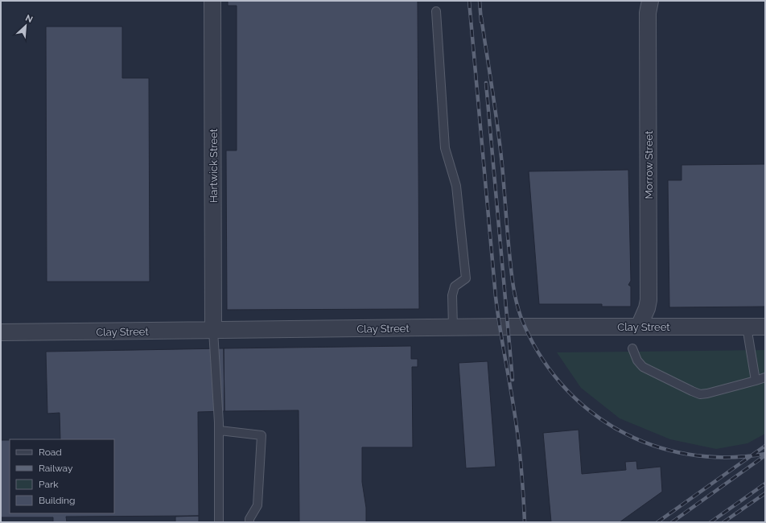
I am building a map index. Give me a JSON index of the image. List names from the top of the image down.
{
  "streets": {
    "street": ["Morrow Street", "Hartwick Street", "Clay Street"]
  },
  "crossings": [
    ["Morrow Street", "Clay Street"],
    ["Hartwick Street", "Clay Street"]
  ],
  "legend": [
    "Road",
    "Railway",
    "Park",
    "Building"
  ],
  "north": "top right"
}
